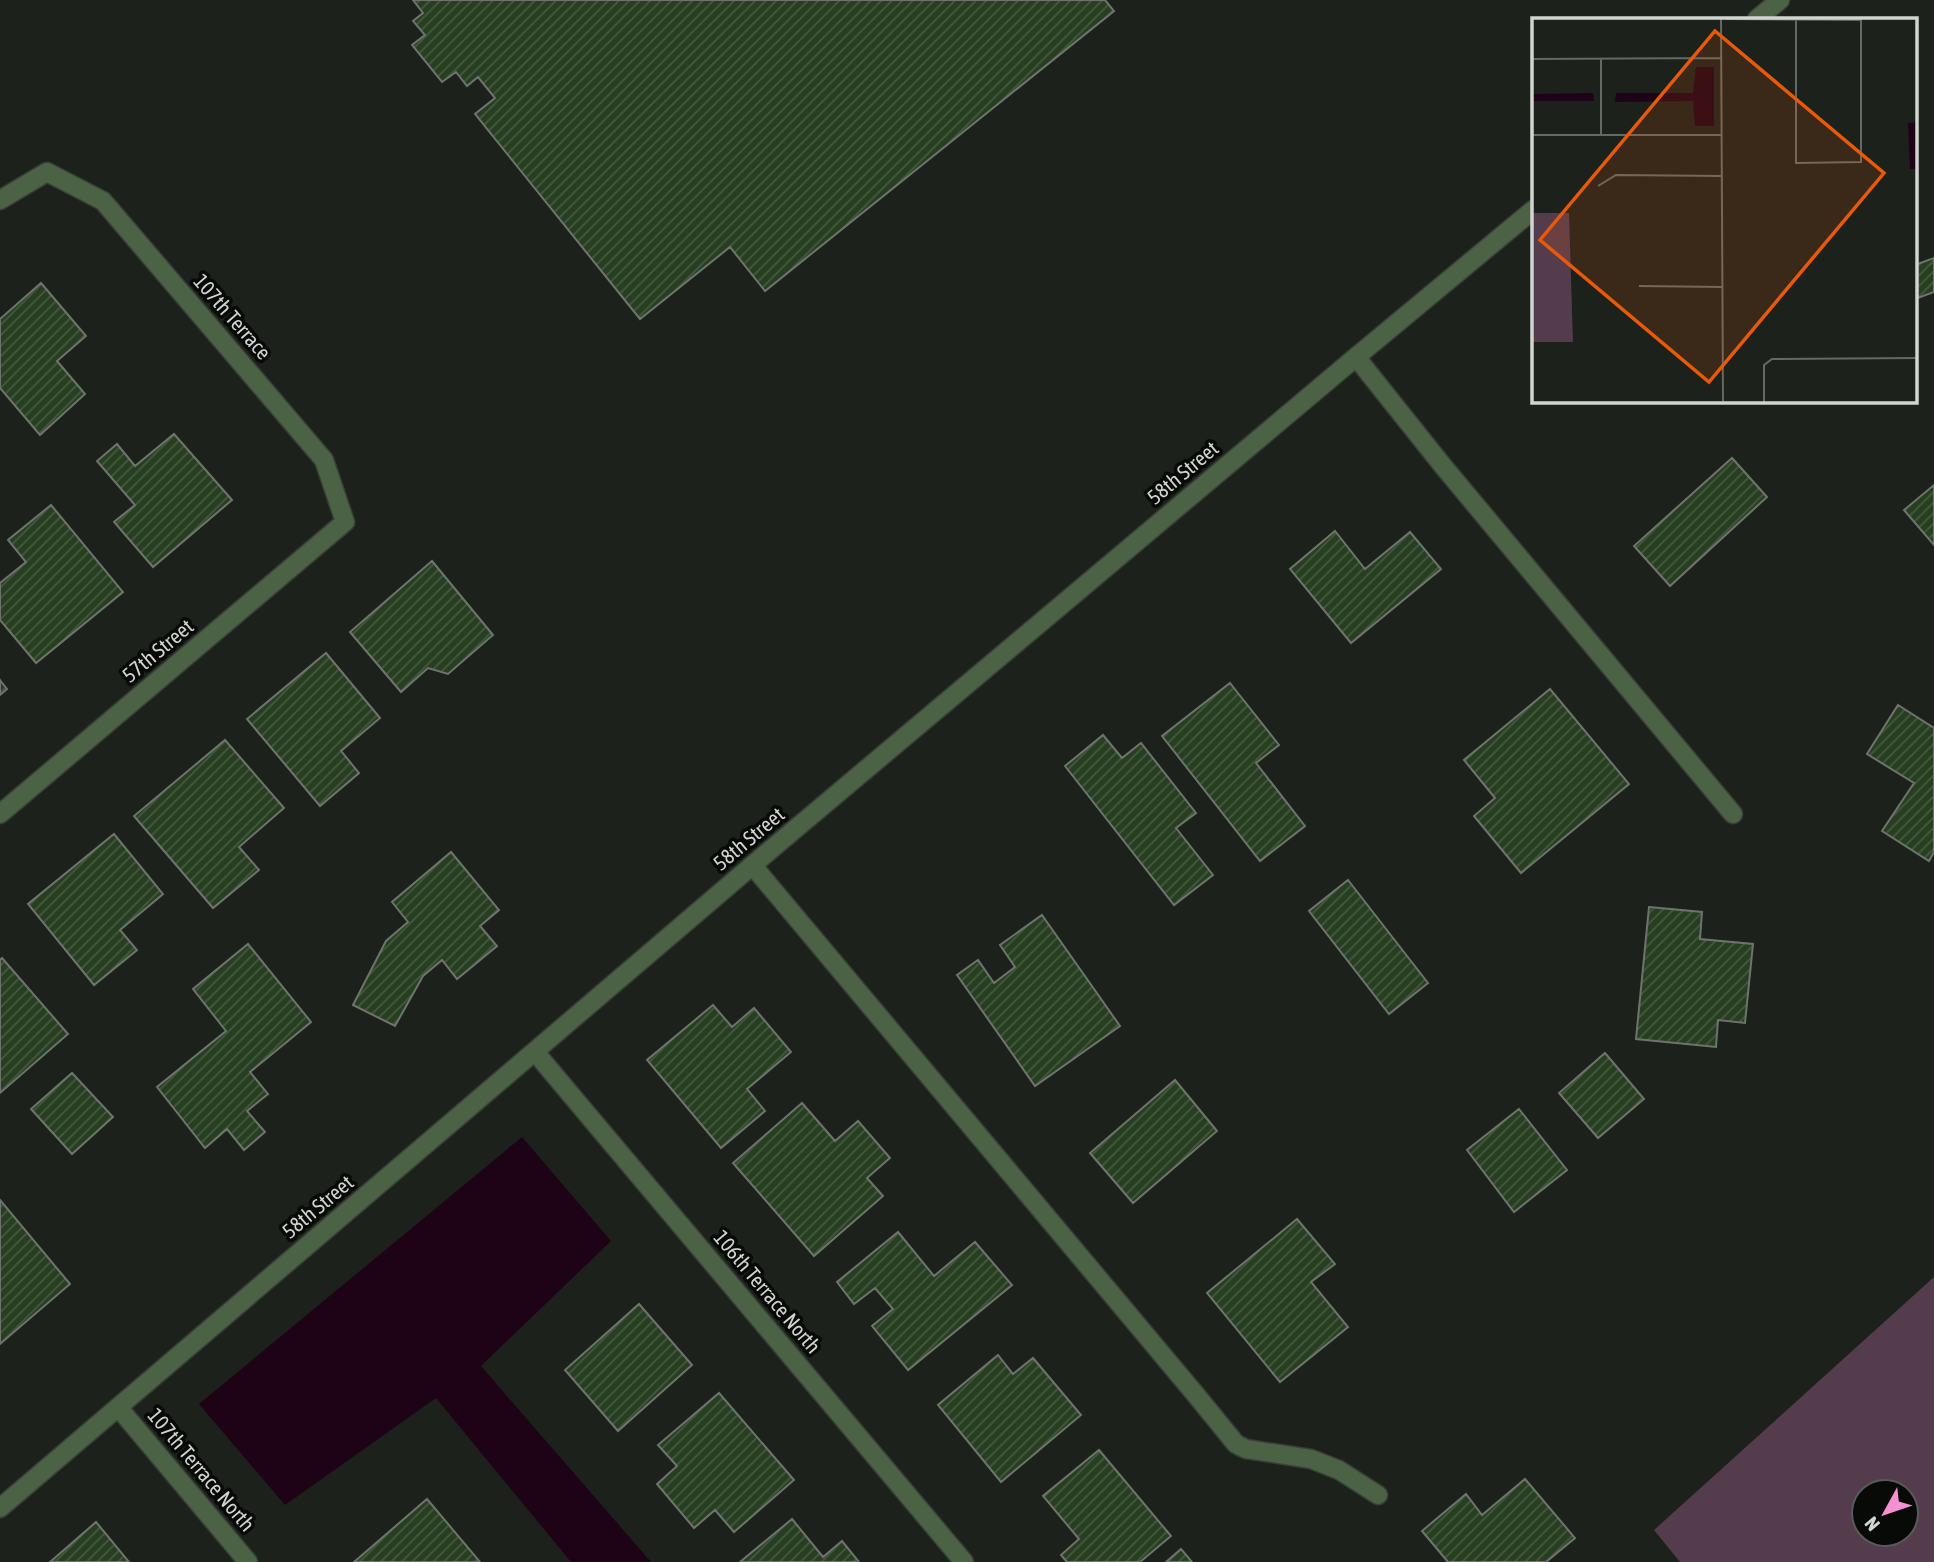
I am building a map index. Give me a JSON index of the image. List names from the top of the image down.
{
  "streets": {
    "street": [
      "107th Terrace",
      "58th Street",
      "57th Street",
      "106th Terrace North",
      "107th Terrace North"
    ]
  },
  "crossings": [
    ["107th Terrace", "57th Street"],
    ["58th Street", "106th Terrace North"],
    ["58th Street", "107th Terrace North"]
  ],
  "north": "bottom left"
}
